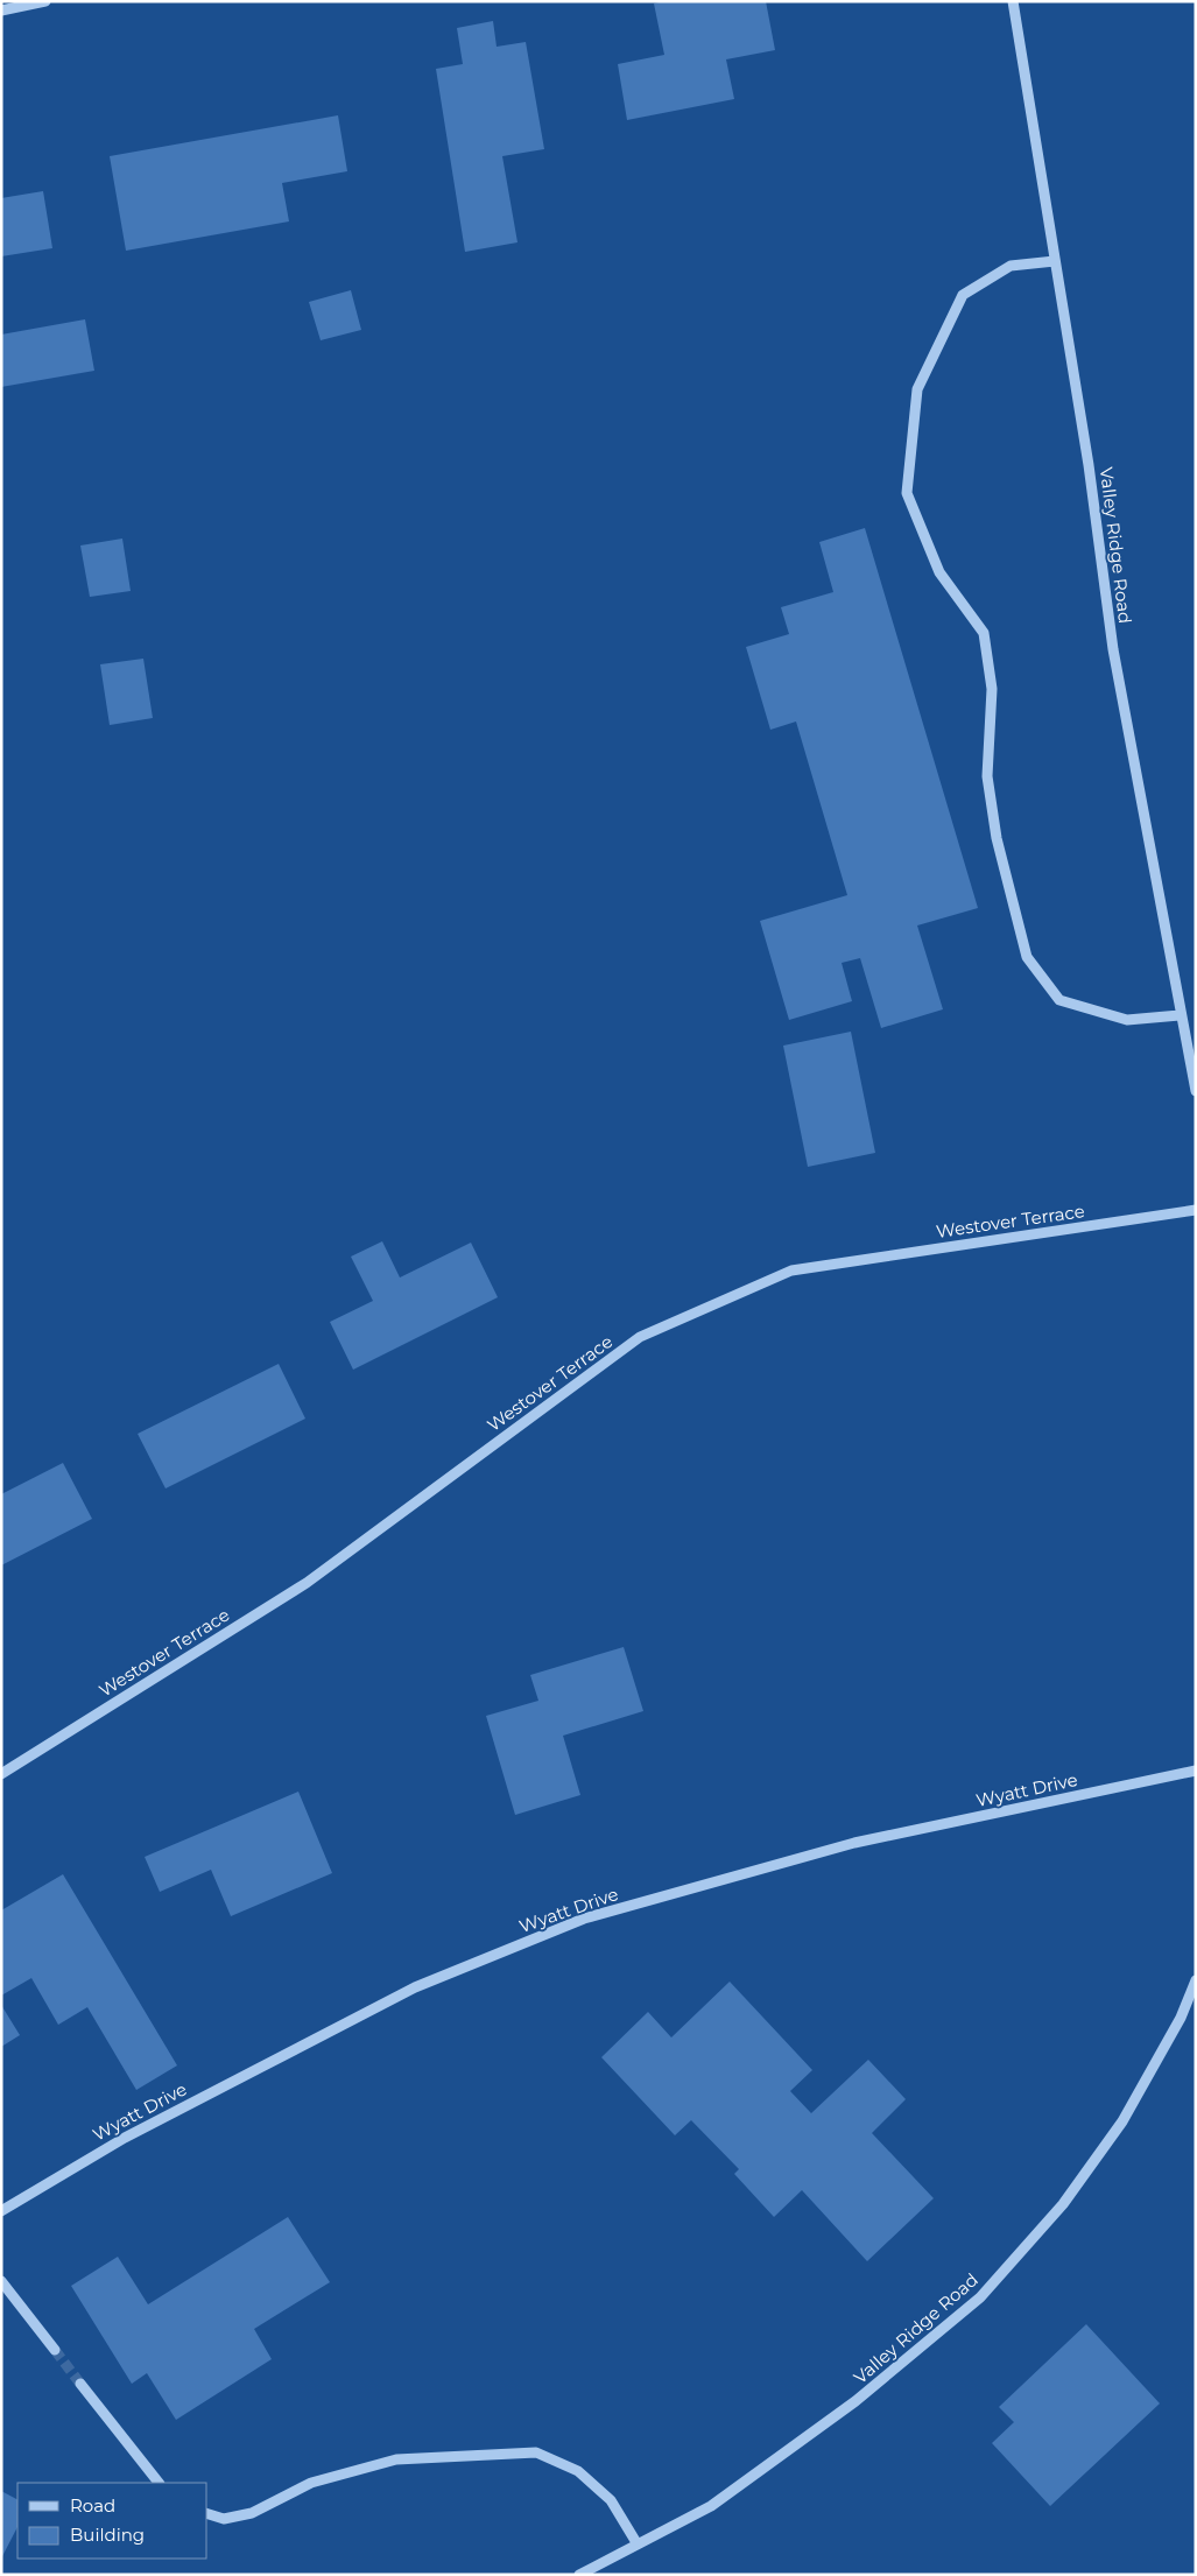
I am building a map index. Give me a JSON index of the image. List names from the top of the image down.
{
  "streets": {
    "street": ["Valley Ridge Road", "Westover Terrace", "Wyatt Drive"]
  },
  "legend": ["Road", "Building"]
}
